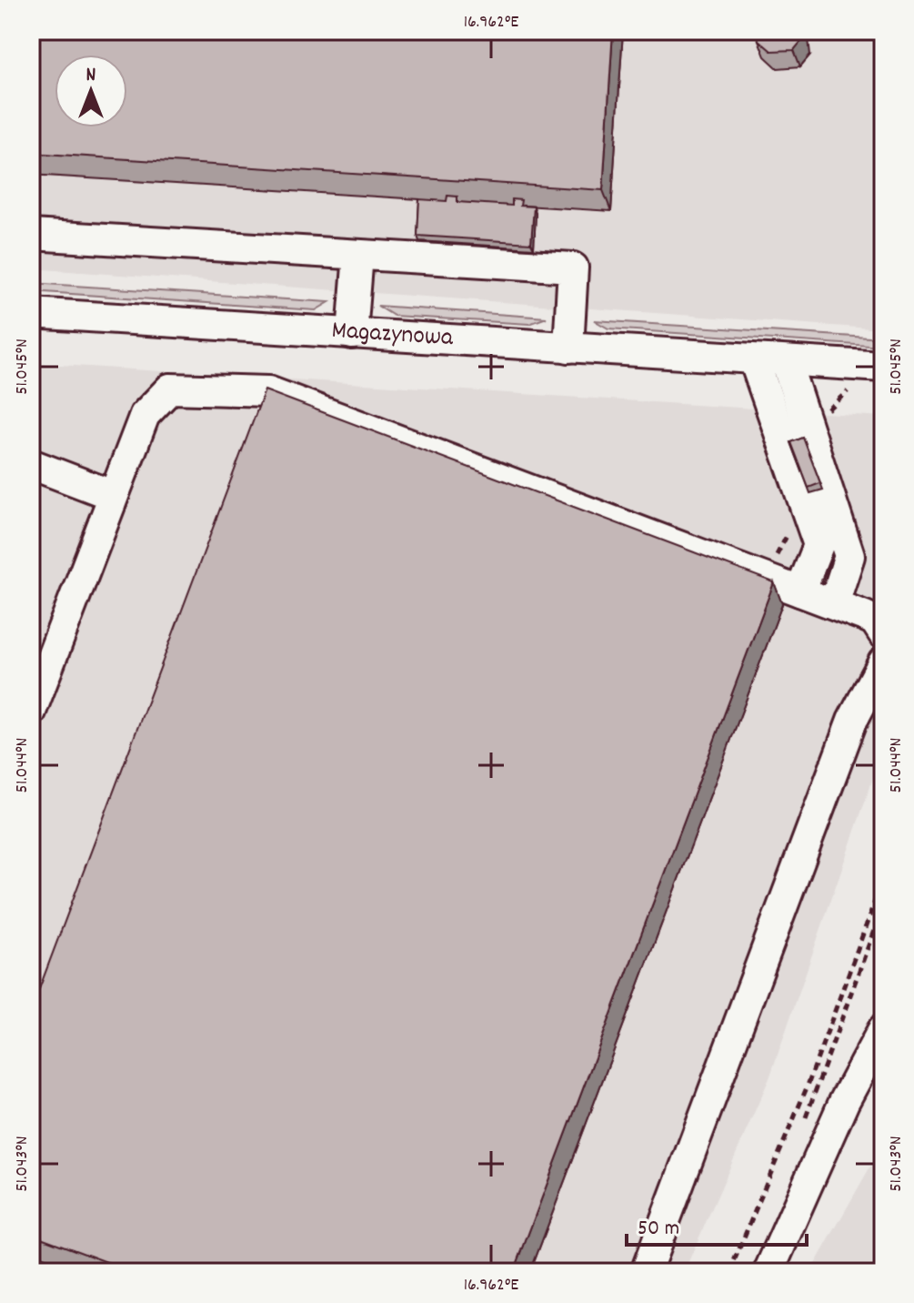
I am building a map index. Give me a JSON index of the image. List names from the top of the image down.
{
  "streets": {
    "street": ["Magazynowa"]
  },
  "scale_bar": "50 m",
  "north": "top",
  "coordinates": [
    "16.962°E",
    "51.045°N",
    "51.044°N",
    "51.043°N"
  ]
}
